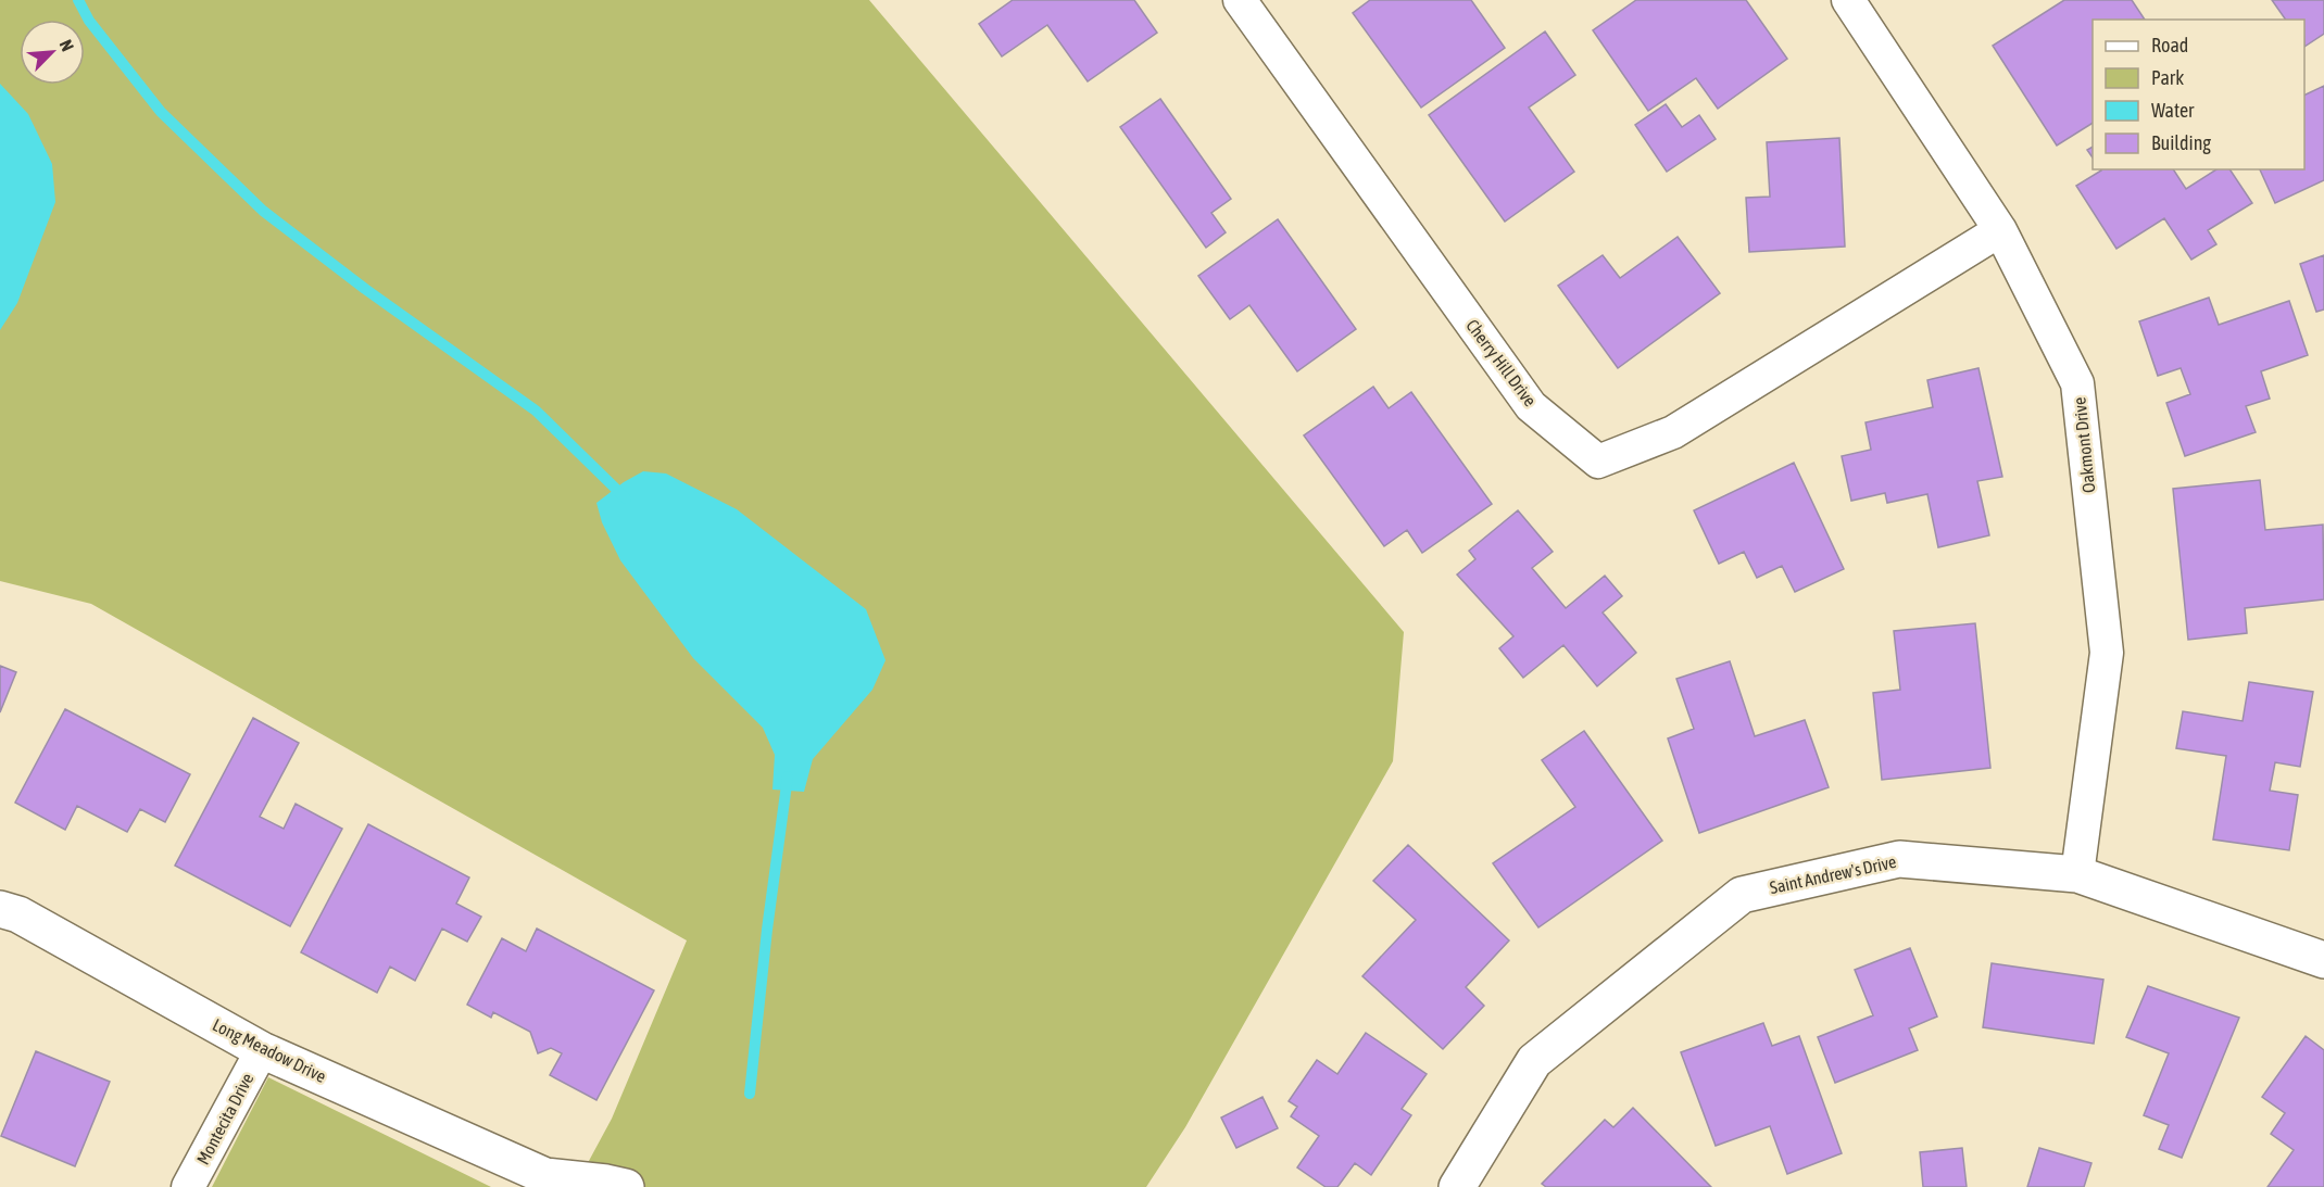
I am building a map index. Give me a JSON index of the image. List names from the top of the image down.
{
  "streets": {
    "street": [
      "Cherry Hill Drive",
      "Oakmont Drive",
      "Saint Andrew's Drive",
      "Long Meadow Drive",
      "Montecita Drive"
    ]
  },
  "crossings": [
    ["Cherry Hill Drive", "Oakmont Drive"],
    ["Oakmont Drive", "Saint Andrew's Drive"],
    ["Long Meadow Drive", "Montecita Drive"]
  ],
  "legend": [
    "Road",
    "Park",
    "Water",
    "Building"
  ],
  "north": "top right"
}
